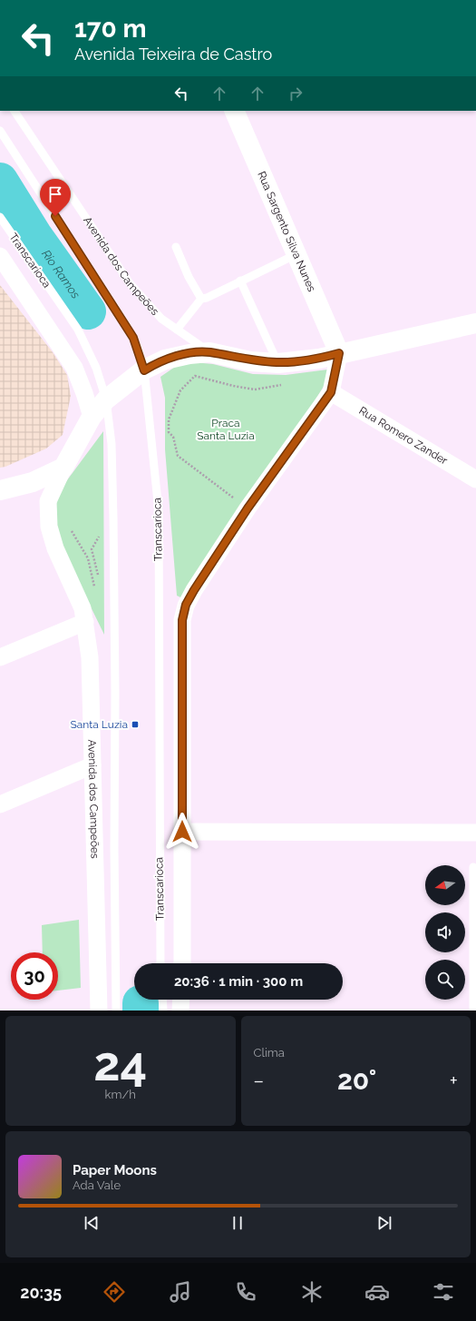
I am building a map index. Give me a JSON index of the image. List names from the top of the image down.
{
  "streets": {
    "street": ["Rua Sargento Silva Nunes", "Avenida dos Campeões", "Rua Romero Zander"],
    "lane": ["Transcarioca"]
  },
  "water": ["Rio Ramos"],
  "parks": ["Praca Santa Luzia"],
  "places": {
    "transit": ["Santa Luzia"]
  },
  "north": "left",
  "page": {
    "turn": ["170 m", "Avenida Teixeira de Castro"],
    "limit": "30",
    "trip": "20:36 · 1 min · 300 m",
    "tile": [
      ["24", "km/h"],
      "Clima"
    ],
    "heat": ["−", "20°", "+"],
    "song": ["Paper Moons", "Ada Vale"],
    "tabs": "20:35"
  }
}
